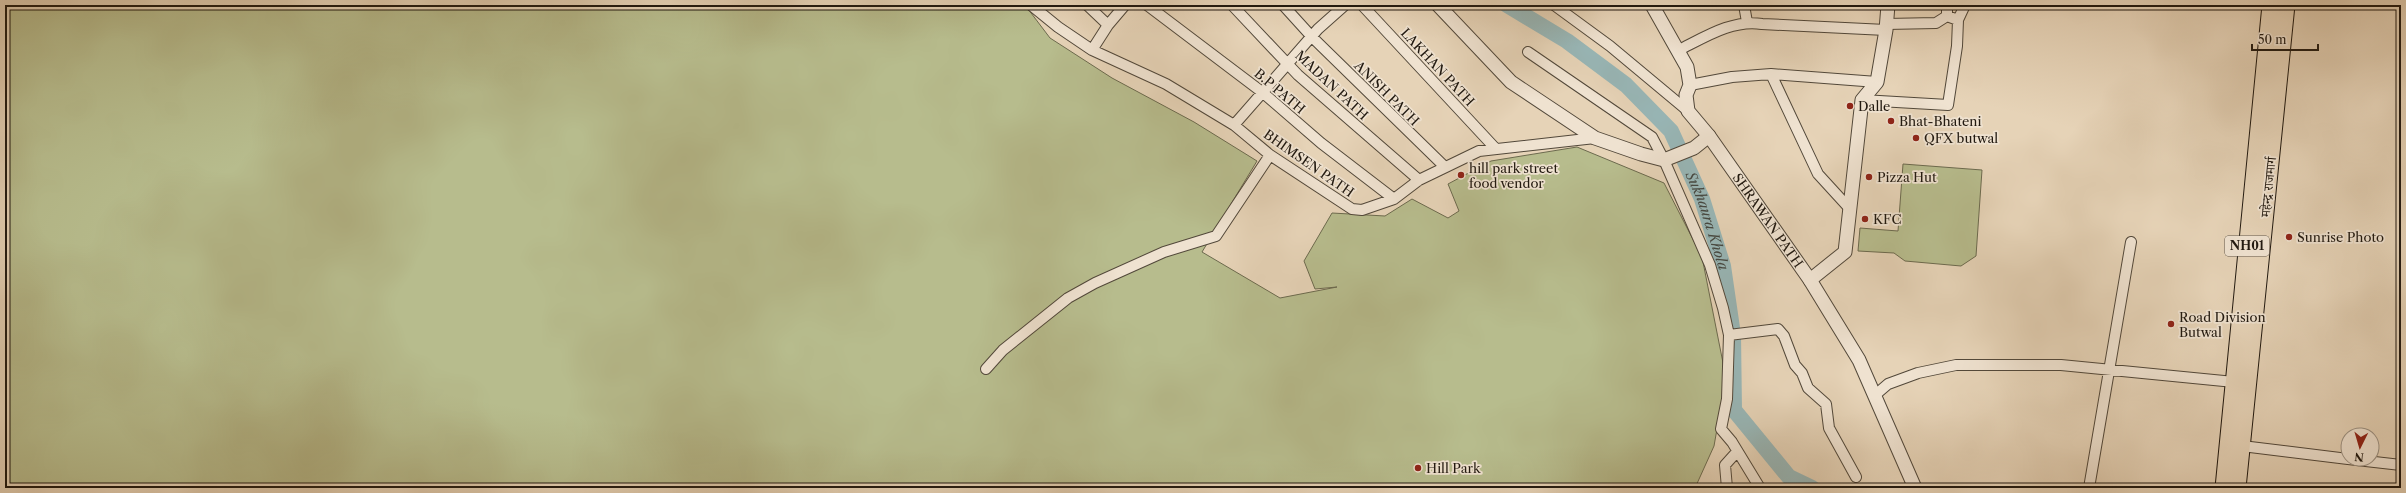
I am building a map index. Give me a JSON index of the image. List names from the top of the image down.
{
  "streets": {
    "highway": ["महेन्द्र राजमार्ग", "NH01"],
    "street": [
      "LAKHAN PATH",
      "MADAN PATH",
      "B.P PATH",
      "ANISH PATH",
      "BHIMSEN PATH",
      "SHRAWAN PATH"
    ]
  },
  "crossings": [
    ["LAKHAN PATH", "BHIMSEN PATH"],
    ["MADAN PATH", "BHIMSEN PATH"],
    ["B.P PATH", "BHIMSEN PATH"],
    ["ANISH PATH", "BHIMSEN PATH"]
  ],
  "water": ["Sukhaura Khola"],
  "places": [
    "Dalle",
    "Bhat-Bhateni",
    "QFX butwal",
    "hill park street food vendor",
    "Pizza Hut",
    "KFC",
    "Sunrise Photo",
    "Road Division Butwal",
    "Hill Park"
  ],
  "scale_bar": "50 m",
  "north": "bottom"
}
